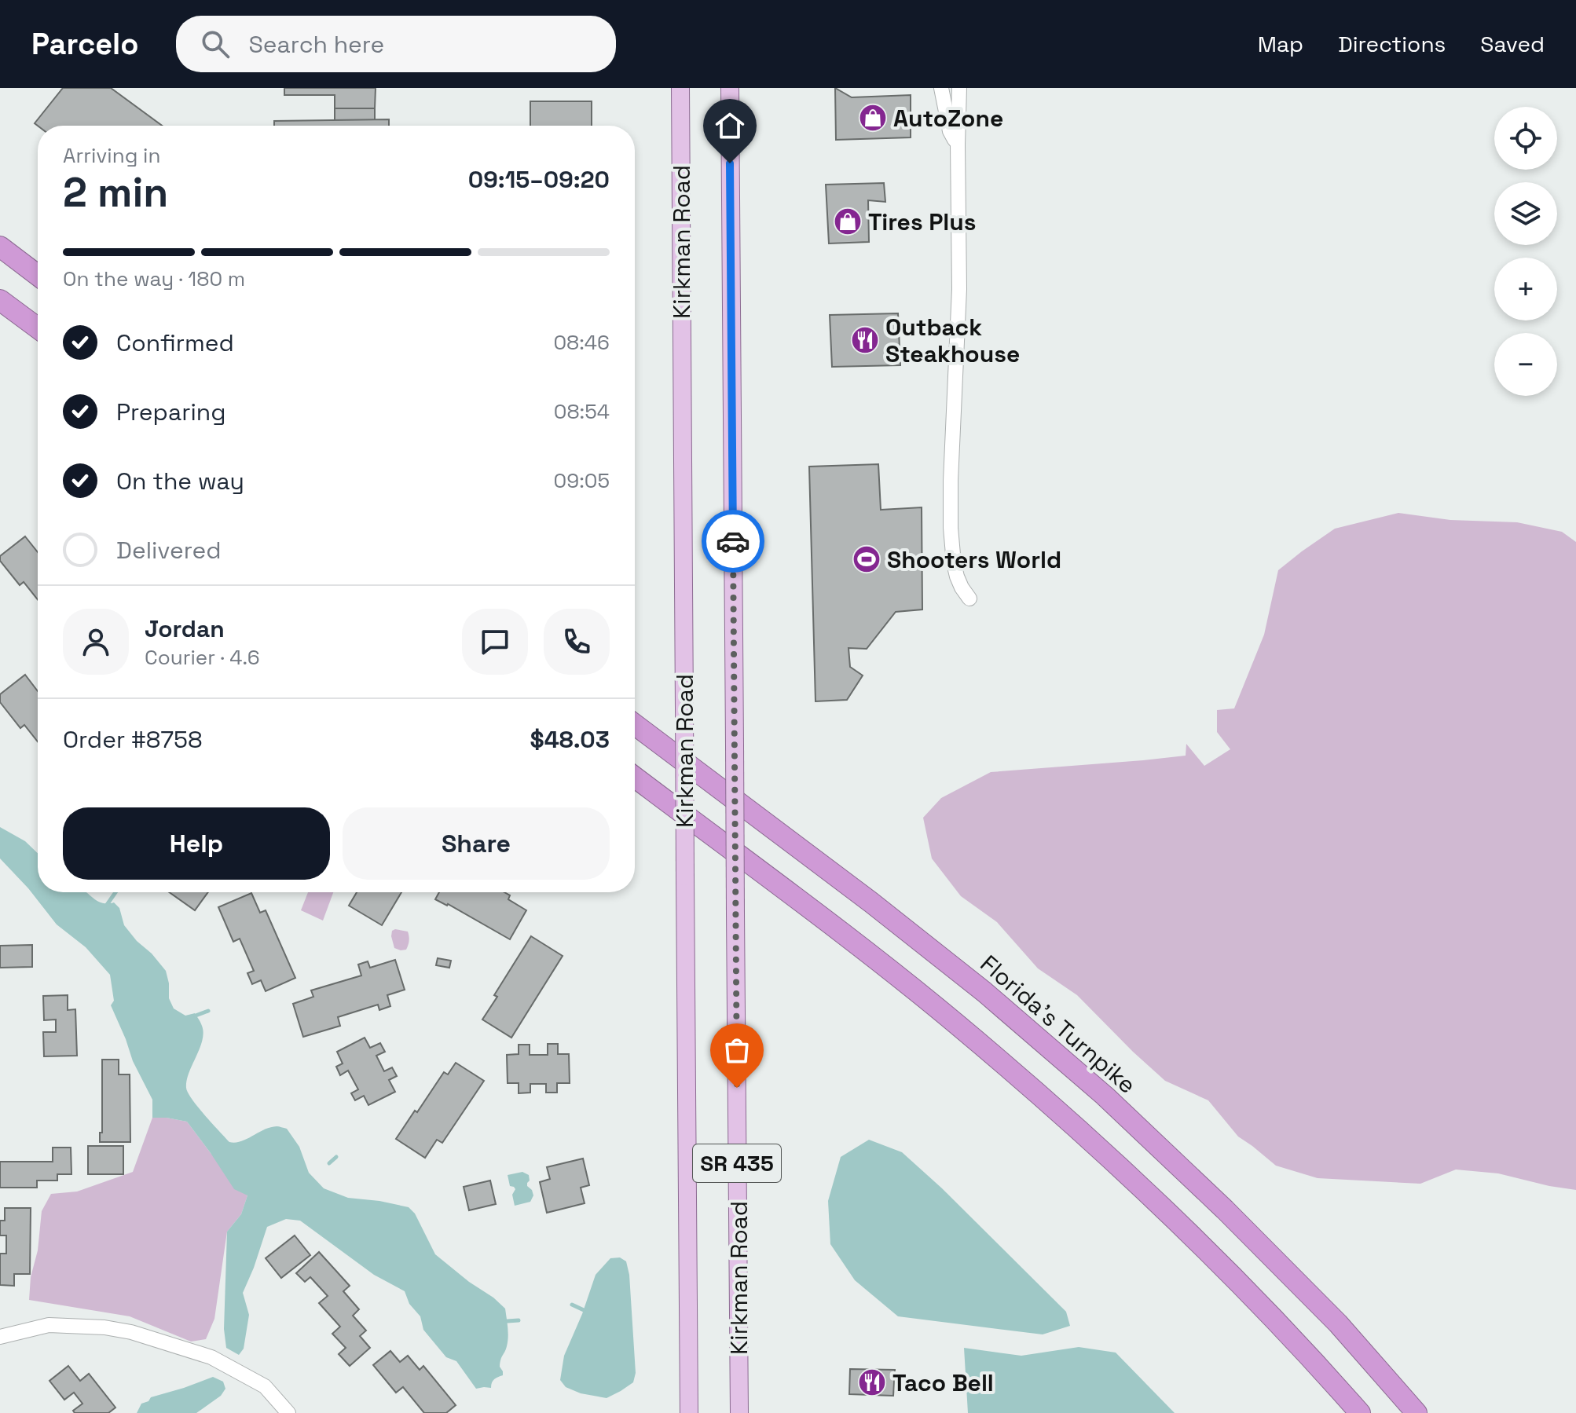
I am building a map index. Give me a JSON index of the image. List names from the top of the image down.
{
  "streets": {
    "highway": ["Florida's Turnpike"],
    "main road": ["Kirkman Road", "SR 435"]
  },
  "places": {
    "shop": ["AutoZone", "Tires Plus"],
    "restaurant": ["Outback Steakhouse", "Taco Bell"],
    "sports": ["Shooters World"]
  },
  "page": {
    "header": "Parcelo",
    "search": "Search here",
    "nav": ["Map", "Directions", "Saved"],
    "map_buttons": ["+", "−"],
    "heading": ["2 min", "Arriving in", "09:15–09:20"],
    "panel": [
      "Jordan",
      "Courier · 4.6",
      "Order #8758",
      "$48.03"
    ],
    "bar": "On the way · 180 m",
    "list": [
      ["Confirmed", "08:46"],
      ["Preparing", "08:54"],
      ["On the way", "09:05"],
      "Delivered"
    ],
    "buttons": ["Help", "Share"]
  }
}
